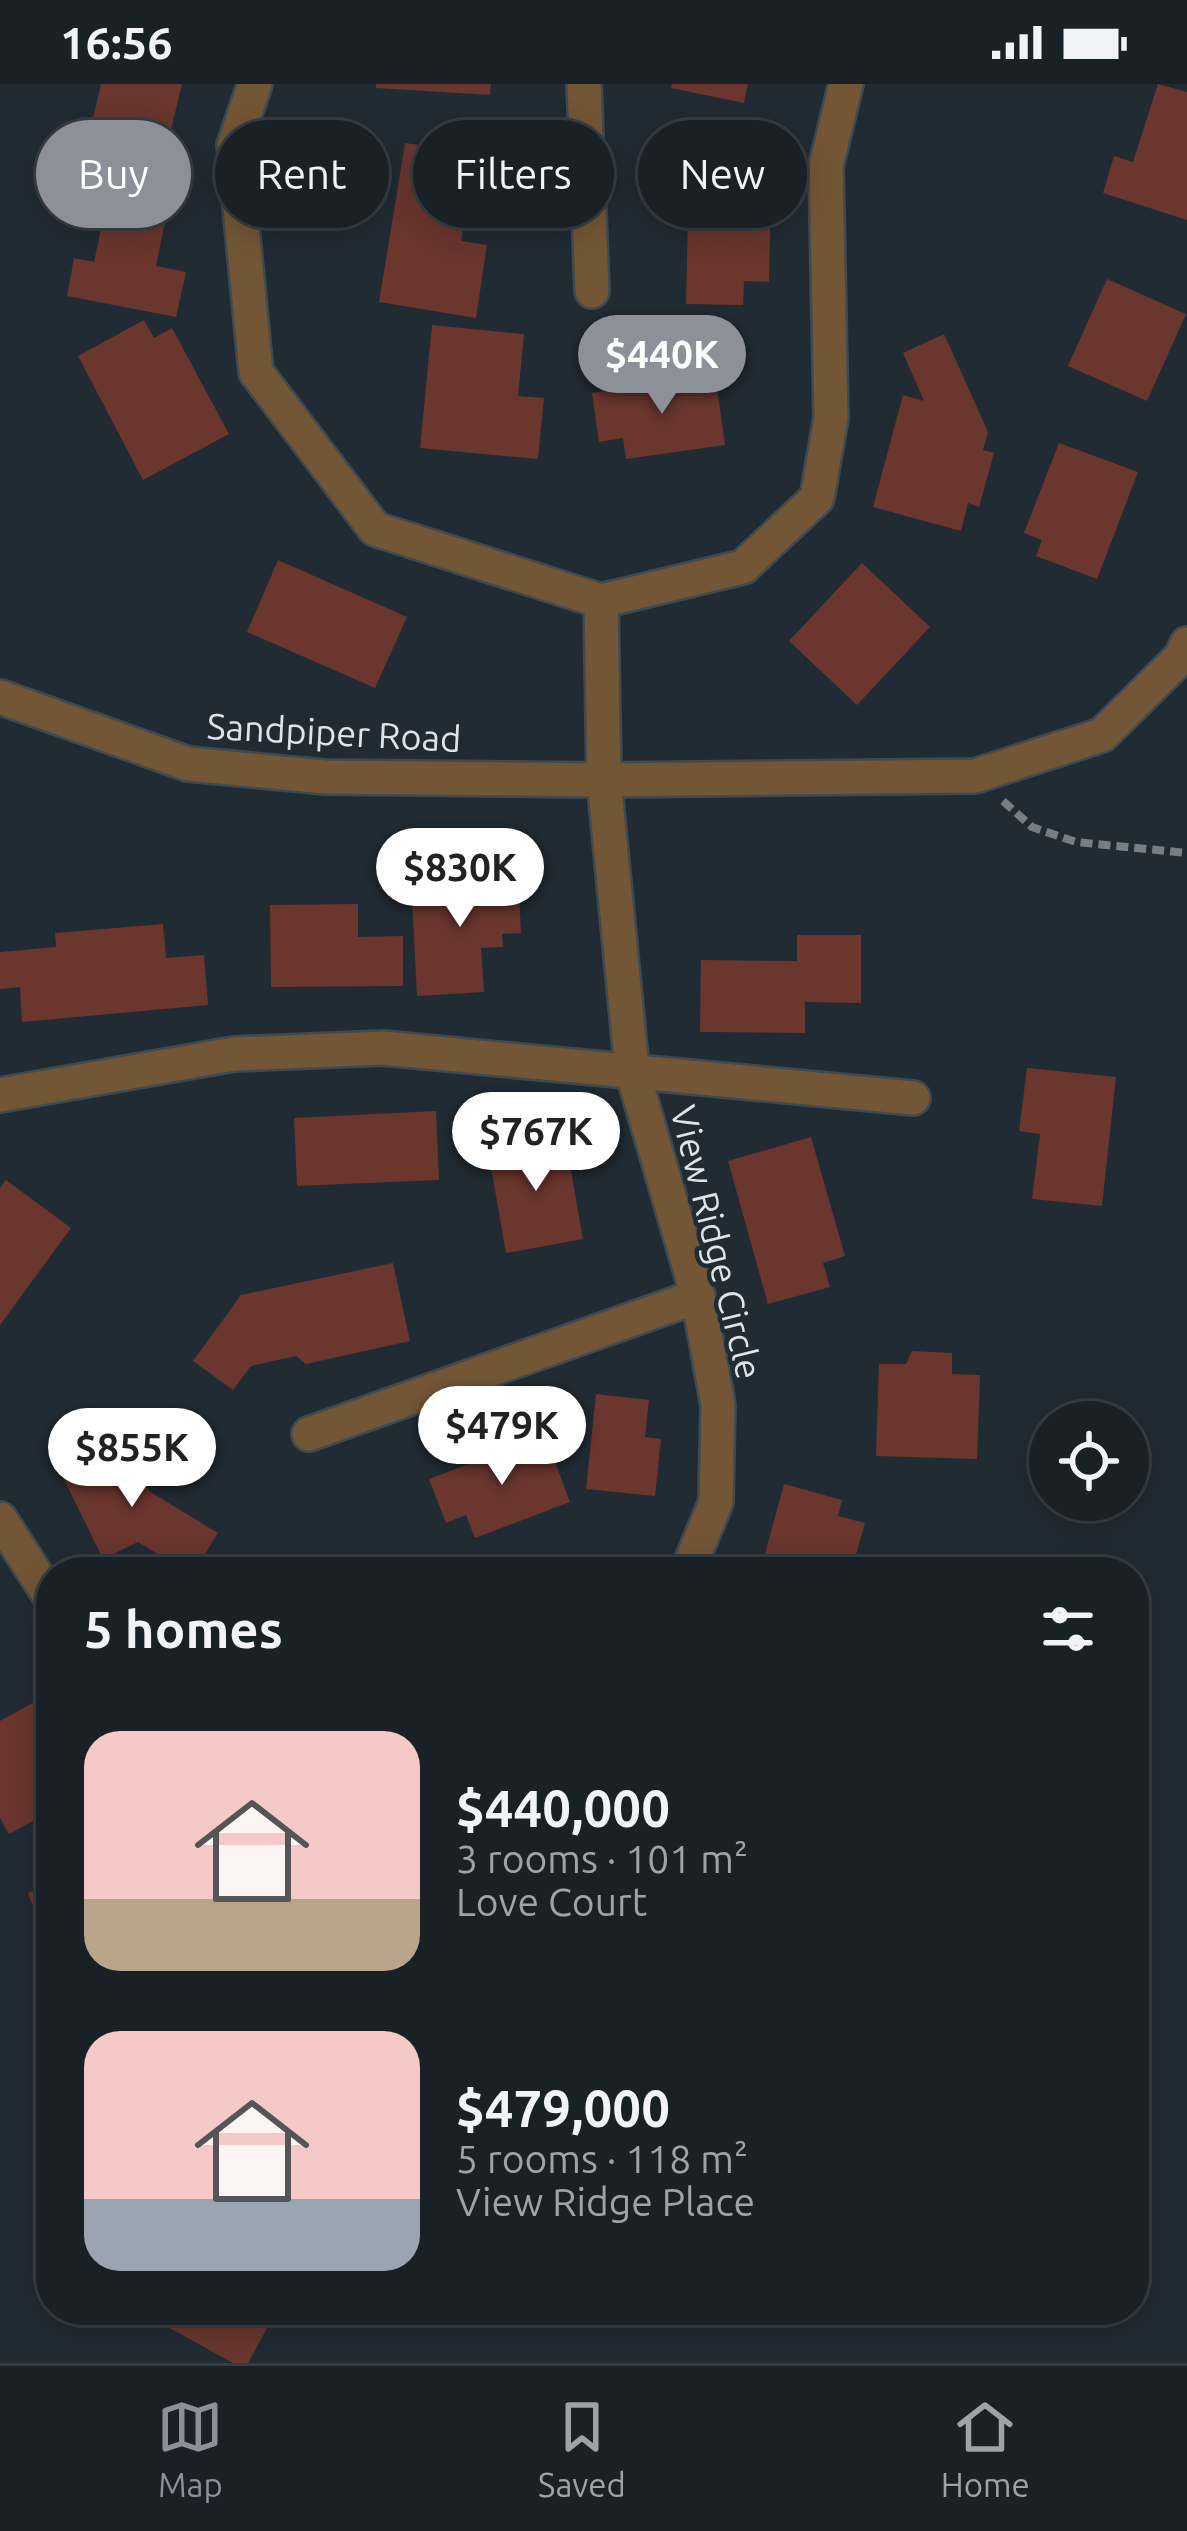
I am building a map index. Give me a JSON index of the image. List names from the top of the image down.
{
  "streets": {
    "street": ["Sandpiper Road", "View Ridge Circle"]
  },
  "crossings": [
    ["Sandpiper Road", "View Ridge Circle"]
  ],
  "page": {
    "status": "16:56",
    "chip": [
      "Buy",
      "Rent",
      "Filters",
      "New"
    ],
    "price": [
      "$440K",
      "$830K",
      "$767K",
      "$479K",
      "$855K"
    ],
    "heading": "5 homes",
    "list": [
      {
        "name": "$440,000",
        "note": "3 rooms · 101 m² · Love Court"
      },
      {
        "name": "$479,000",
        "note": "5 rooms · 118 m² · View Ridge Place"
      }
    ],
    "tabs": ["Map", "Saved", "Home"]
  }
}
